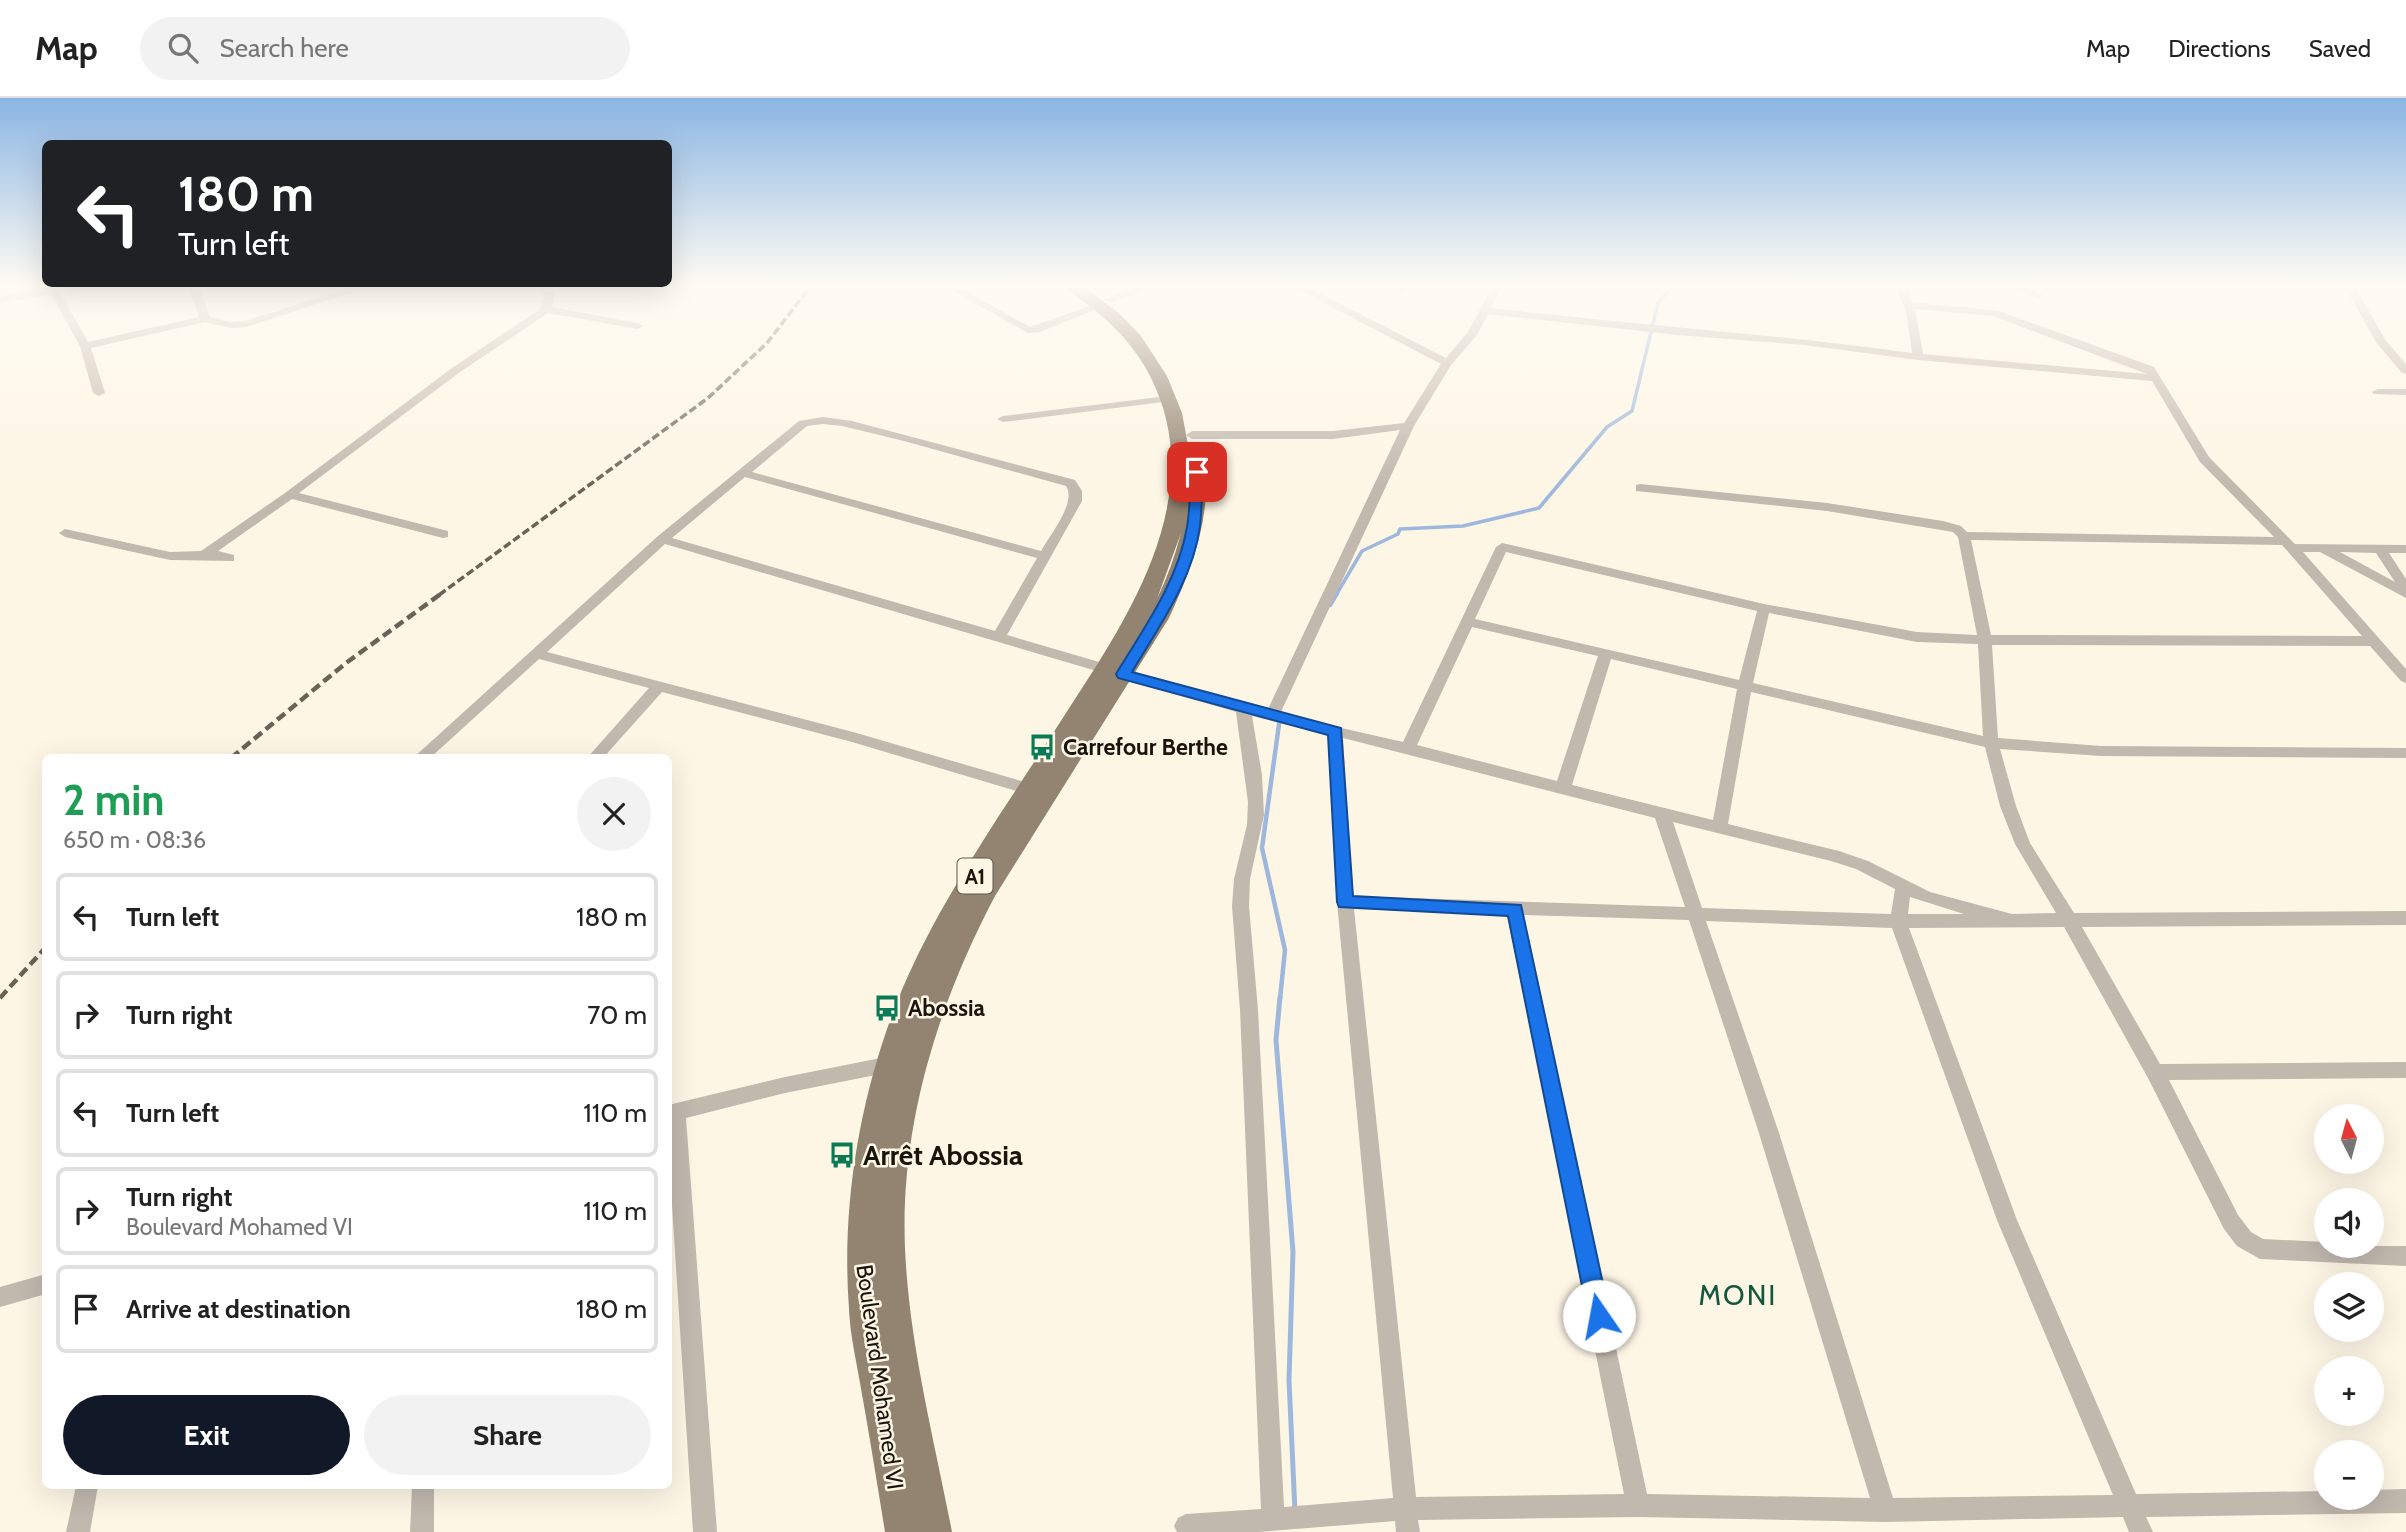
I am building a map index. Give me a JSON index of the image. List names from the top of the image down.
{
  "streets": {
    "main road": ["A1", "Boulevard Mohamed VI"]
  },
  "districts": ["MONI"],
  "places": {
    "bus stop": ["Carrefour Berthe", "Abossia", "Arrêt Abossia"]
  },
  "north": "top",
  "page": {
    "header": "Map",
    "search": "Search here",
    "nav": ["Map", "Directions", "Saved"],
    "turn": ["180 m", "Turn left"],
    "heading": ["2 min", "650 m · 08:36"],
    "list": [
      {
        "name": "Turn left",
        "value": "180 m"
      },
      {
        "name": "Turn right",
        "value": "70 m"
      },
      {
        "name": "Turn left",
        "value": "110 m"
      },
      {
        "name": "Turn right",
        "note": "Boulevard Mohamed VI",
        "value": "110 m"
      },
      {
        "name": "Arrive at destination",
        "value": "180 m"
      }
    ],
    "map_buttons": ["+", "−"],
    "buttons": ["Exit", "Share"]
  }
}
